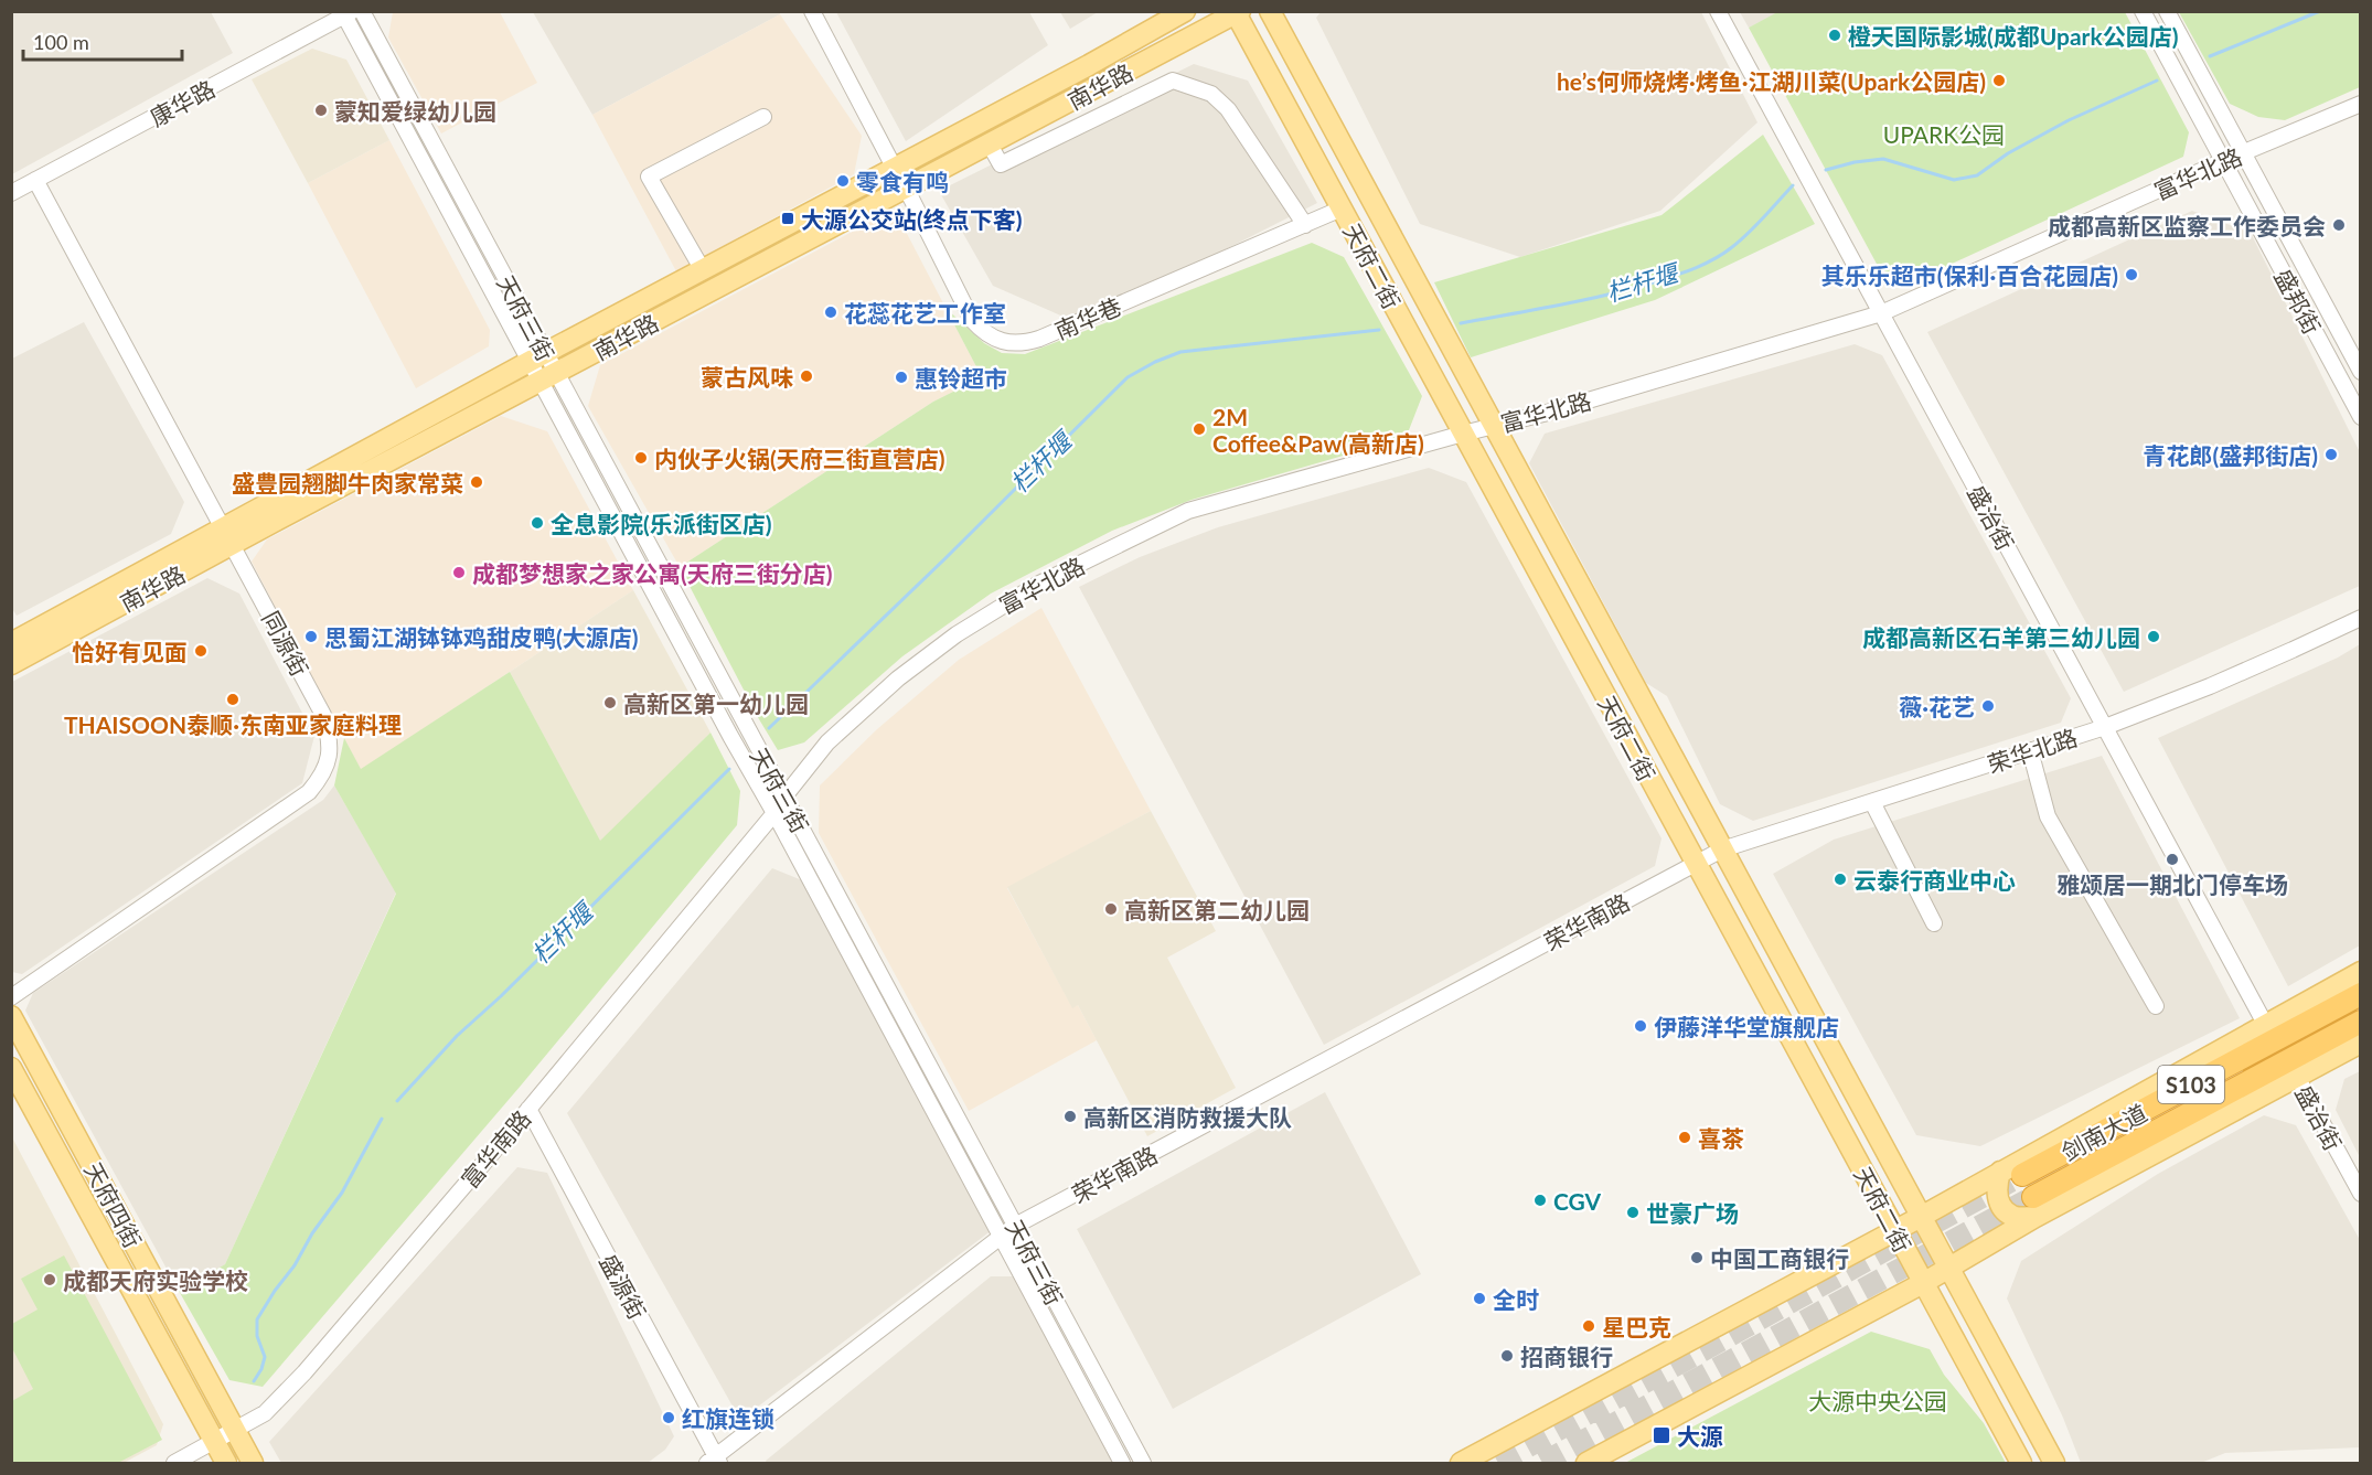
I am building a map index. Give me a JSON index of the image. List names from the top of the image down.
{
  "streets": {
    "highway": ["S103", "剑南大道"],
    "main road": ["南华路", "天府二街", "天府四街"],
    "street": [
      "康华路",
      "富华北路",
      "盛邦街",
      "天府三街",
      "南华巷",
      "盛治街",
      "同源街",
      "荣华北路",
      "荣华南路",
      "富华南路",
      "盛源街"
    ]
  },
  "crossings": [
    ["南华路", "天府二街"],
    ["南华路", "天府三街"],
    ["南华路", "南华巷"],
    ["南华路", "同源街"],
    ["康华路", "天府三街"],
    ["康华路", "同源街"],
    ["富华北路", "天府二街"],
    ["富华北路", "盛邦街"],
    ["富华北路", "天府三街"],
    ["富华北路", "盛治街"],
    ["富华北路", "富华南路"],
    ["天府二街", "南华巷"],
    ["天府二街", "荣华北路"],
    ["天府二街", "荣华南路"],
    ["天府三街", "荣华南路"],
    ["天府三街", "富华南路"],
    ["盛治街", "荣华北路"],
    ["荣华北路", "荣华南路"],
    ["荣华南路", "盛源街"],
    ["富华南路", "天府四街"],
    ["富华南路", "盛源街"]
  ],
  "water": ["栏杆堰"],
  "parks": ["UPARK公园", "大源中央公园"],
  "places": {
    "other": [
      "橙天国际影城(成都Upark公园店)",
      "he’s何师烧烤·烤鱼·江湖川菜(Upark公园店)",
      "蒙知爱绿幼儿园",
      "零食有鸣",
      "成都高新区监察工作委员会",
      "其乐乐超市(保利·百合花园店)",
      "花蕊花艺工作室",
      "蒙古风味",
      "惠铃超市",
      "2M Coffee&Paw(高新店)",
      "青花郎(盛邦街店)",
      "内伙子火锅(天府三街直营店)",
      "盛豊园翘脚牛肉家常菜",
      "全息影院(乐派街区店)",
      "成都梦想家之家公寓(天府三街分店)",
      "思蜀江湖钵钵鸡甜皮鸭(大源店)",
      "成都高新区石羊第三幼儿园",
      "恰好有见面",
      "THAISOON泰顺·东南亚家庭料理",
      "高新区第一幼儿园",
      "薇·花艺",
      "雅颂居一期北门停车场",
      "云泰行商业中心",
      "高新区第二幼儿园",
      "伊藤洋华堂旗舰店",
      "高新区消防救援大队",
      "喜茶",
      "CGV",
      "世豪广场",
      "中国工商银行",
      "成都天府实验学校",
      "全时",
      "星巴克",
      "招商银行",
      "红旗连锁"
    ],
    "transit": ["大源公交站(终点下客)", "大源"]
  },
  "scale_bar": "100 m"
}
